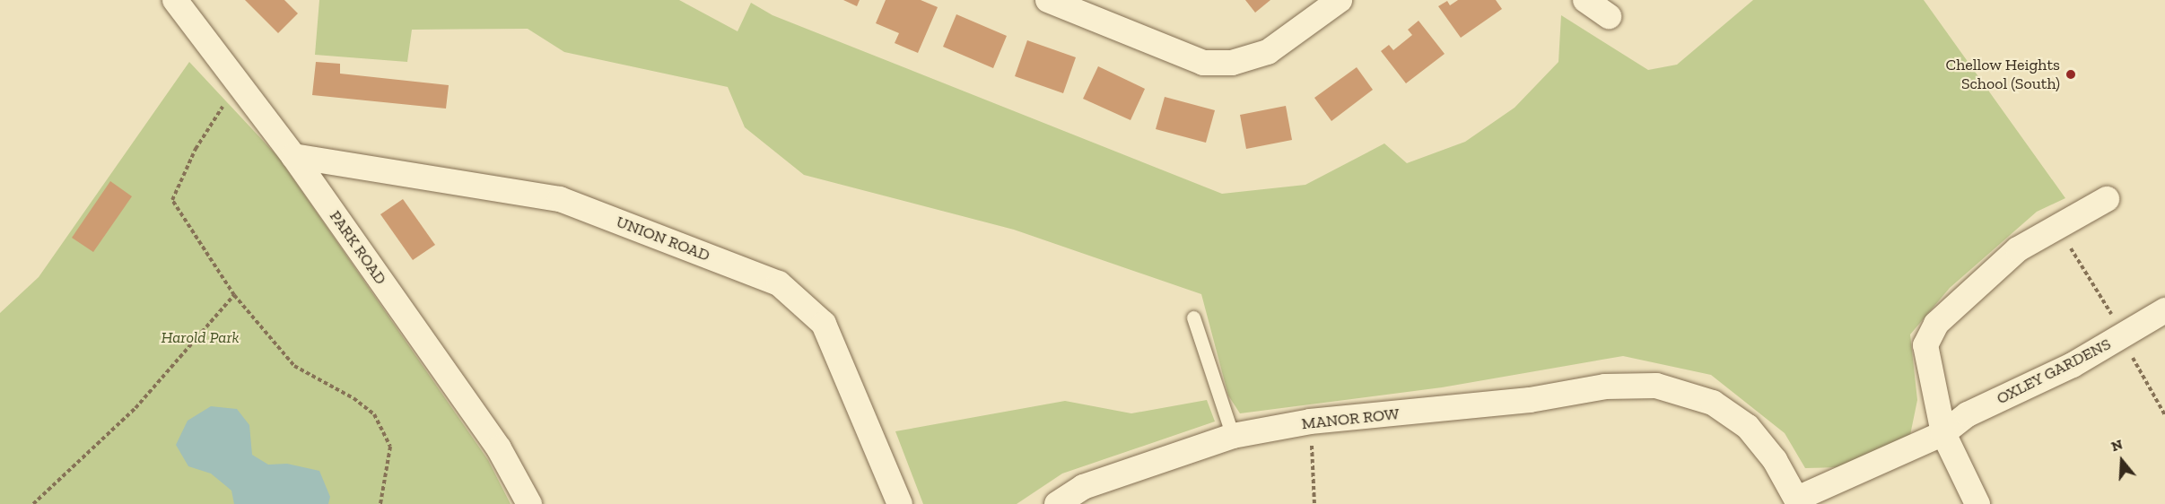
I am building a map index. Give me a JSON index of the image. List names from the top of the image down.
{
  "streets": {
    "street": [
      "UNION ROAD",
      "PARK ROAD",
      "OXLEY GARDENS",
      "MANOR ROW"
    ]
  },
  "crossings": [
    ["UNION ROAD", "PARK ROAD"],
    ["OXLEY GARDENS", "MANOR ROW"]
  ],
  "parks": ["Harold Park"],
  "places": ["Chellow Heights School (South)"],
  "north": "top"
}
